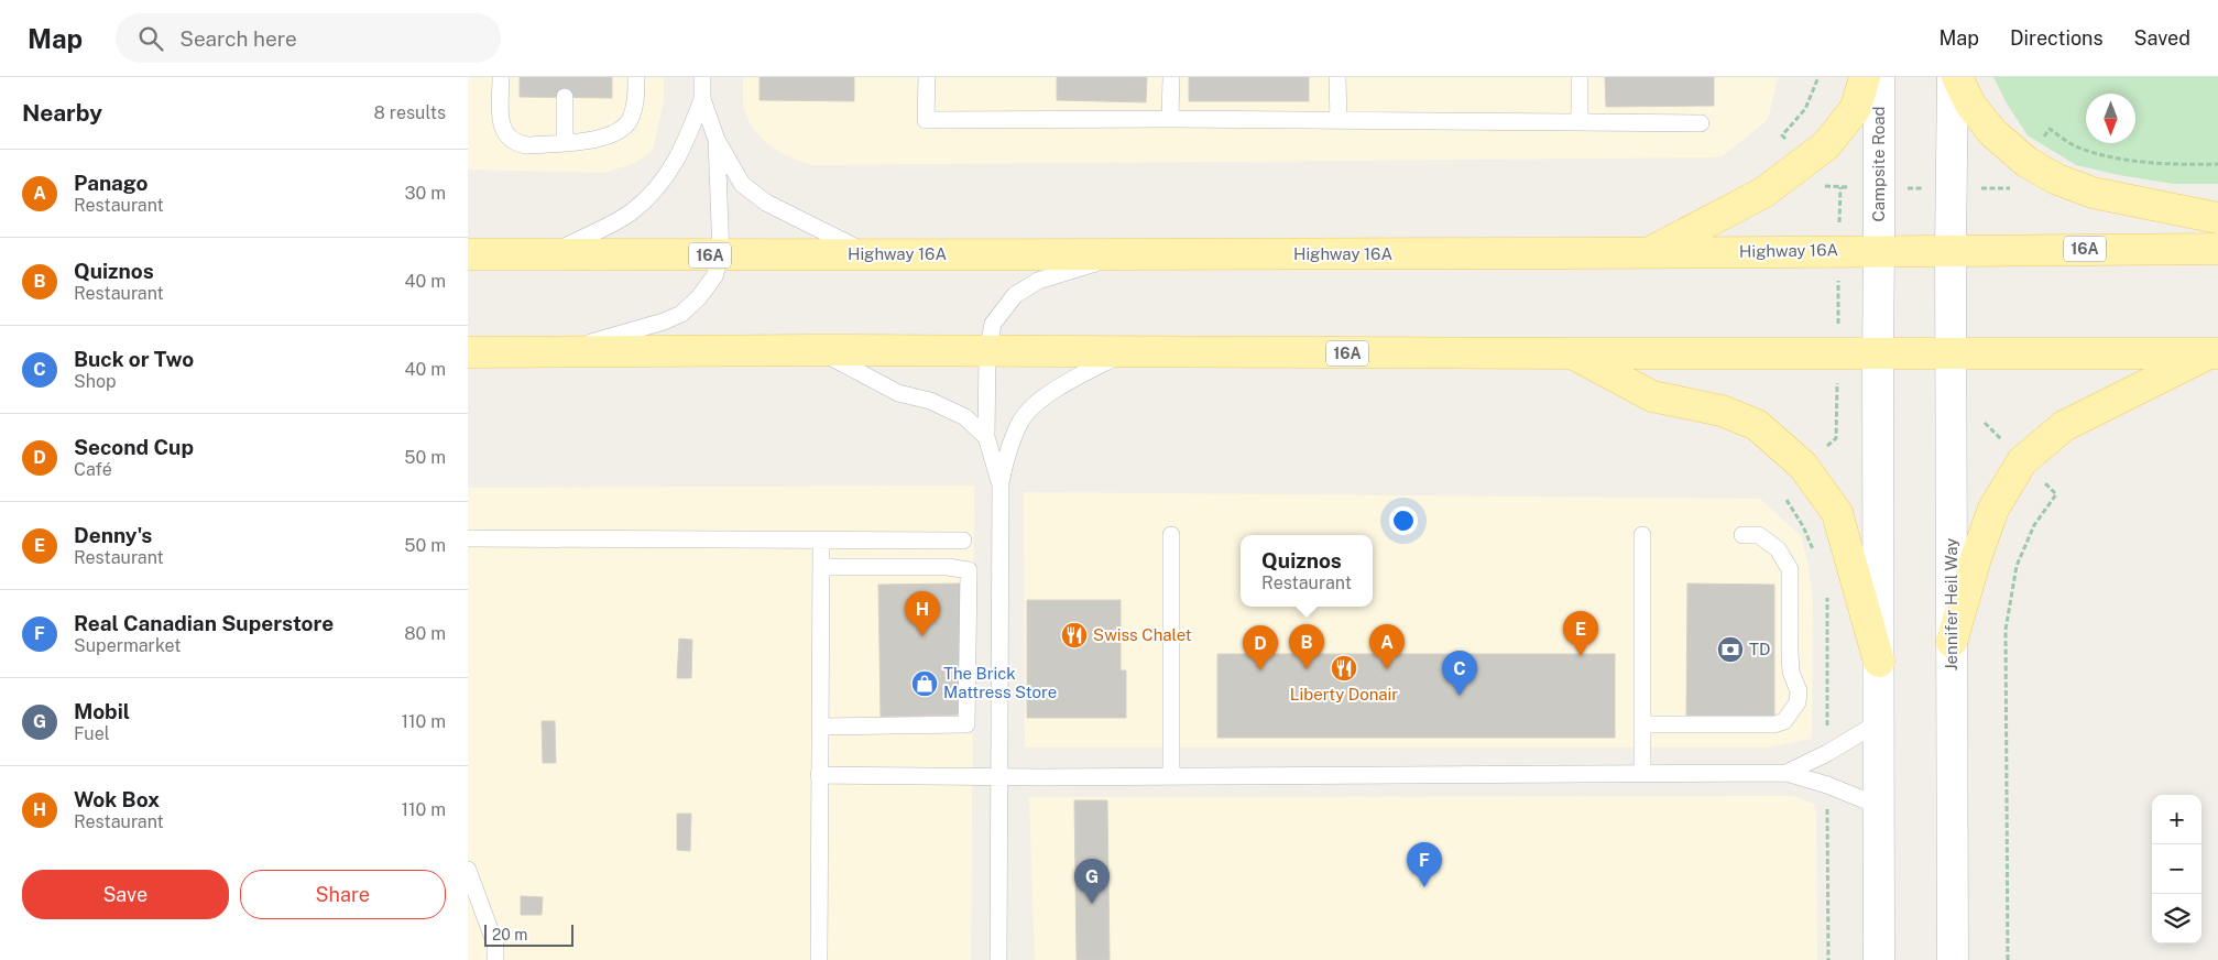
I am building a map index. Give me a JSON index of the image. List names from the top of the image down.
{
  "streets": {
    "main road": [
      "Campsite Road",
      "16A",
      "Highway 16A",
      "Jennifer Heil Way"
    ]
  },
  "crossings": [
    ["Campsite Road", "Highway 16A"],
    ["16A", "Jennifer Heil Way"],
    ["Highway 16A", "Jennifer Heil Way"]
  ],
  "places": {
    "restaurant": ["Swiss Chalet", "Liberty Donair"],
    "bank": ["TD"],
    "shop": ["The Brick Mattress Store"]
  },
  "scale_bar": "20 m",
  "north": "bottom",
  "page": {
    "header": "Map",
    "search": "Search here",
    "nav": ["Map", "Directions", "Saved"],
    "heading": ["Nearby", "8 results"],
    "list": [
      {
        "mark": "A",
        "name": "Panago",
        "note": "Restaurant",
        "value": "30 m"
      },
      {
        "mark": "B",
        "name": "Quiznos",
        "note": "Restaurant",
        "value": "40 m"
      },
      {
        "mark": "C",
        "name": "Buck or Two",
        "note": "Shop",
        "value": "40 m"
      },
      {
        "mark": "D",
        "name": "Second Cup",
        "note": "Café",
        "value": "50 m"
      },
      {
        "mark": "E",
        "name": "Denny's",
        "note": "Restaurant",
        "value": "50 m"
      },
      {
        "mark": "F",
        "name": "Real Canadian Superstore",
        "note": "Supermarket",
        "value": "80 m"
      },
      {
        "mark": "G",
        "name": "Mobil",
        "note": "Fuel",
        "value": "110 m"
      },
      {
        "mark": "H",
        "name": "Wok Box",
        "note": "Restaurant",
        "value": "110 m"
      }
    ],
    "popup": ["Quiznos", "Restaurant"],
    "pins": [
      "H",
      "E",
      "A",
      "B",
      "D",
      "C",
      "F",
      "G"
    ],
    "map_buttons": ["+", "−"],
    "buttons": ["Save", "Share"],
    "scale": "20 m"
  }
}
